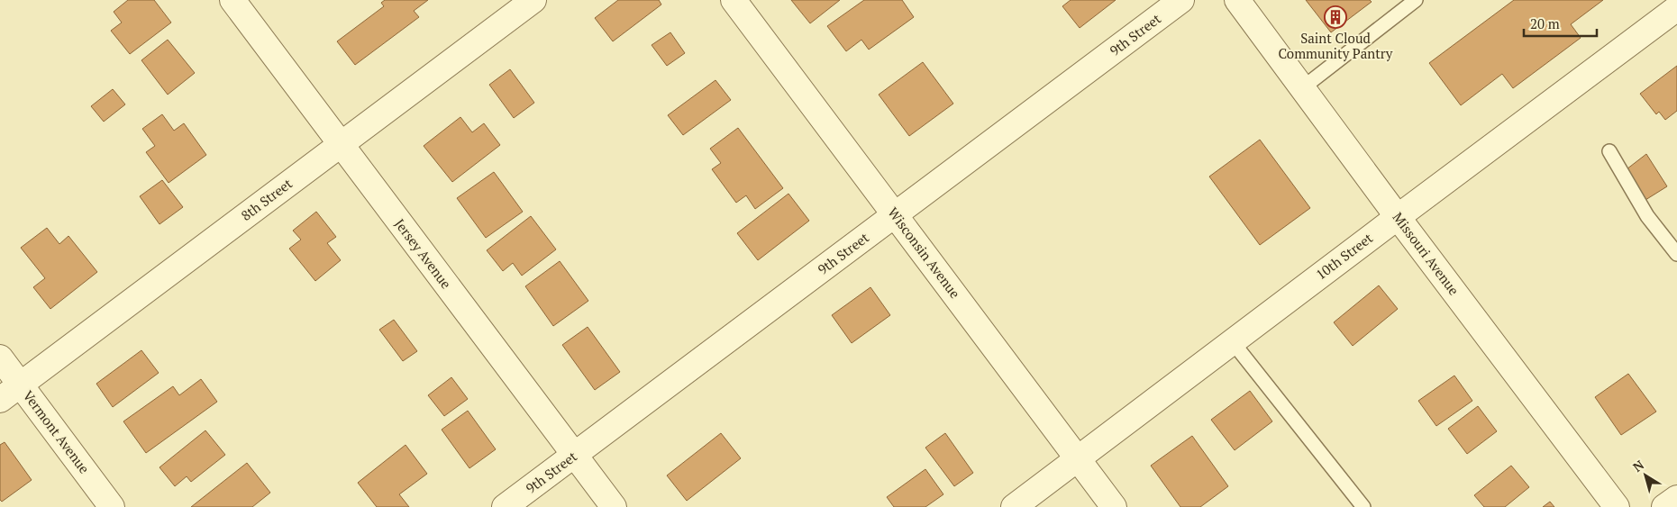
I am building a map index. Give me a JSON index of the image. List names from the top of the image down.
{
  "streets": {
    "street": [
      "9th Street",
      "8th Street",
      "Wisconsin Avenue",
      "Jersey Avenue",
      "Missouri Avenue",
      "10th Street",
      "Vermont Avenue"
    ]
  },
  "crossings": [
    ["9th Street", "Wisconsin Avenue"],
    ["9th Street", "Jersey Avenue"],
    ["8th Street", "Jersey Avenue"],
    ["8th Street", "Vermont Avenue"],
    ["Wisconsin Avenue", "10th Street"],
    ["Missouri Avenue", "10th Street"]
  ],
  "places": {
    "building": ["Saint Cloud Community Pantry"]
  },
  "scale_bar": "20 m",
  "north": "top left"
}
